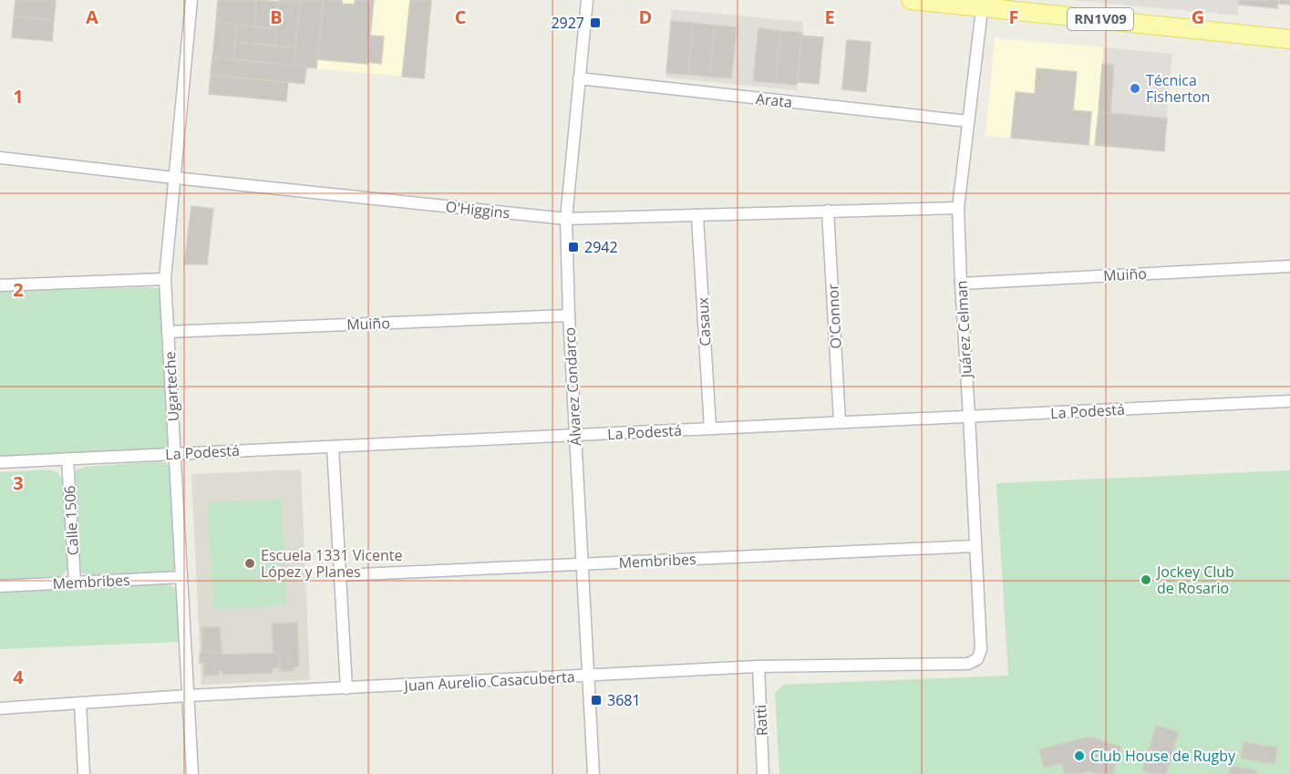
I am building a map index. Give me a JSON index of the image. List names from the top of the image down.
{
  "streets": {
    "main road": ["RN1V09"],
    "street": [
      "Arata",
      "O'Higgins",
      "Muiño",
      "O'Connor",
      "Casaux",
      "Juárez Celman",
      "Ugarteche",
      "Álvarez Condarco",
      "La Podestá",
      "Calle 1506",
      "Membribes",
      "Juan Aurelio Casacuberta",
      "Ratti"
    ]
  },
  "crossings": [
    ["RN1V09", "Juárez Celman"],
    ["Arata", "Juárez Celman"],
    ["Arata", "Álvarez Condarco"],
    ["O'Higgins", "O'Connor"],
    ["O'Higgins", "Casaux"],
    ["O'Higgins", "Juárez Celman"],
    ["O'Higgins", "Ugarteche"],
    ["O'Higgins", "Álvarez Condarco"],
    ["Muiño", "Juárez Celman"],
    ["Muiño", "Ugarteche"],
    ["Muiño", "Álvarez Condarco"],
    ["O'Connor", "La Podestá"],
    ["Casaux", "La Podestá"],
    ["Juárez Celman", "La Podestá"],
    ["Juárez Celman", "Membribes"],
    ["Juárez Celman", "Juan Aurelio Casacuberta"],
    ["Ugarteche", "La Podestá"],
    ["Ugarteche", "Membribes"],
    ["Ugarteche", "Juan Aurelio Casacuberta"],
    ["Álvarez Condarco", "La Podestá"],
    ["Álvarez Condarco", "Membribes"],
    ["Álvarez Condarco", "Juan Aurelio Casacuberta"],
    ["La Podestá", "Calle 1506"],
    ["Calle 1506", "Membribes"],
    ["Juan Aurelio Casacuberta", "Ratti"]
  ],
  "places": {
    "transit": ["2927", "2942", "3681"],
    "other": [
      "Técnica Fisherton",
      "Escuela 1331 Vicente López y Planes",
      "Jockey Club de Rosario",
      "Club House de Rugby"
    ]
  },
  "grid": {
    "columns": [
      "A",
      "B",
      "C",
      "D",
      "E",
      "F",
      "G"
    ],
    "rows": [
      "1",
      "2",
      "3",
      "4"
    ]
  }
}
